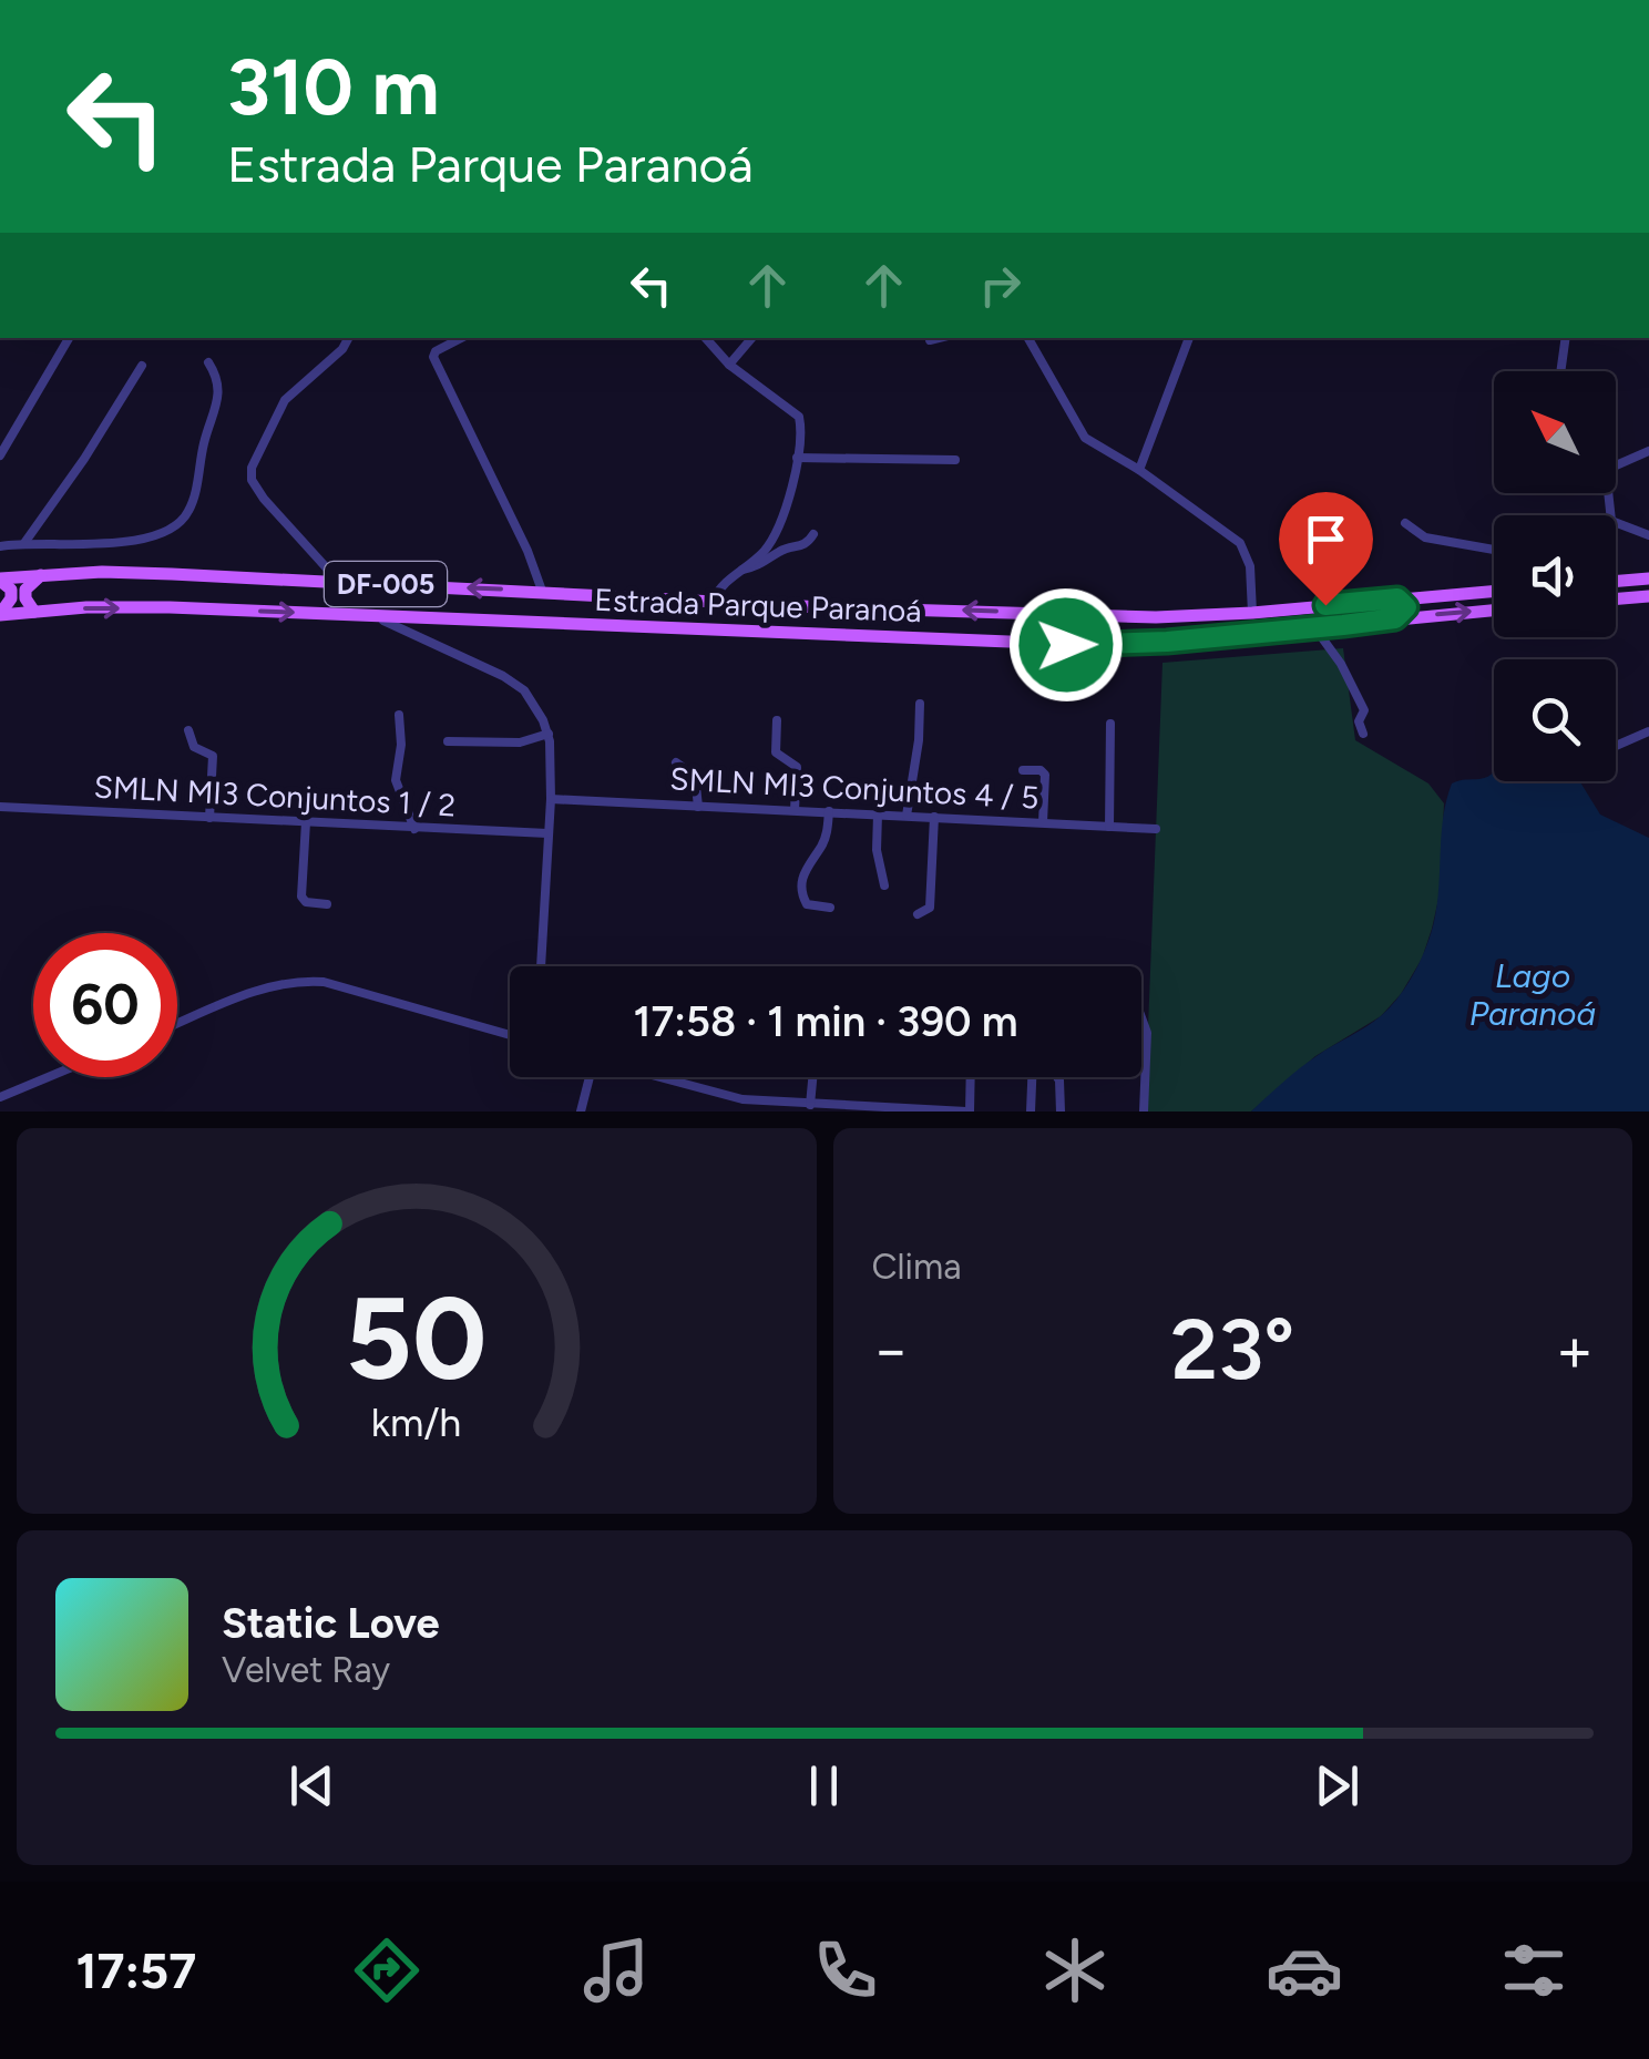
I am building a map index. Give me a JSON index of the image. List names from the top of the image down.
{
  "streets": {
    "main road": ["DF-005", "Estrada Parque Paranoá"],
    "street": ["SMLN MI3 Conjuntos 4 / 5", "SMLN MI3 Conjuntos 1 / 2"]
  },
  "water": ["Lago Paranoá"],
  "north": "top left",
  "page": {
    "turn": ["310 m", "Estrada Parque Paranoá"],
    "limit": "60",
    "trip": "17:58 · 1 min · 390 m",
    "tile": "Clima",
    "heat": ["−", "23°", "+"],
    "song": ["Static Love", "Velvet Ray"],
    "tabs": "17:57",
    "gauge": ["50", "km/h"]
  }
}
